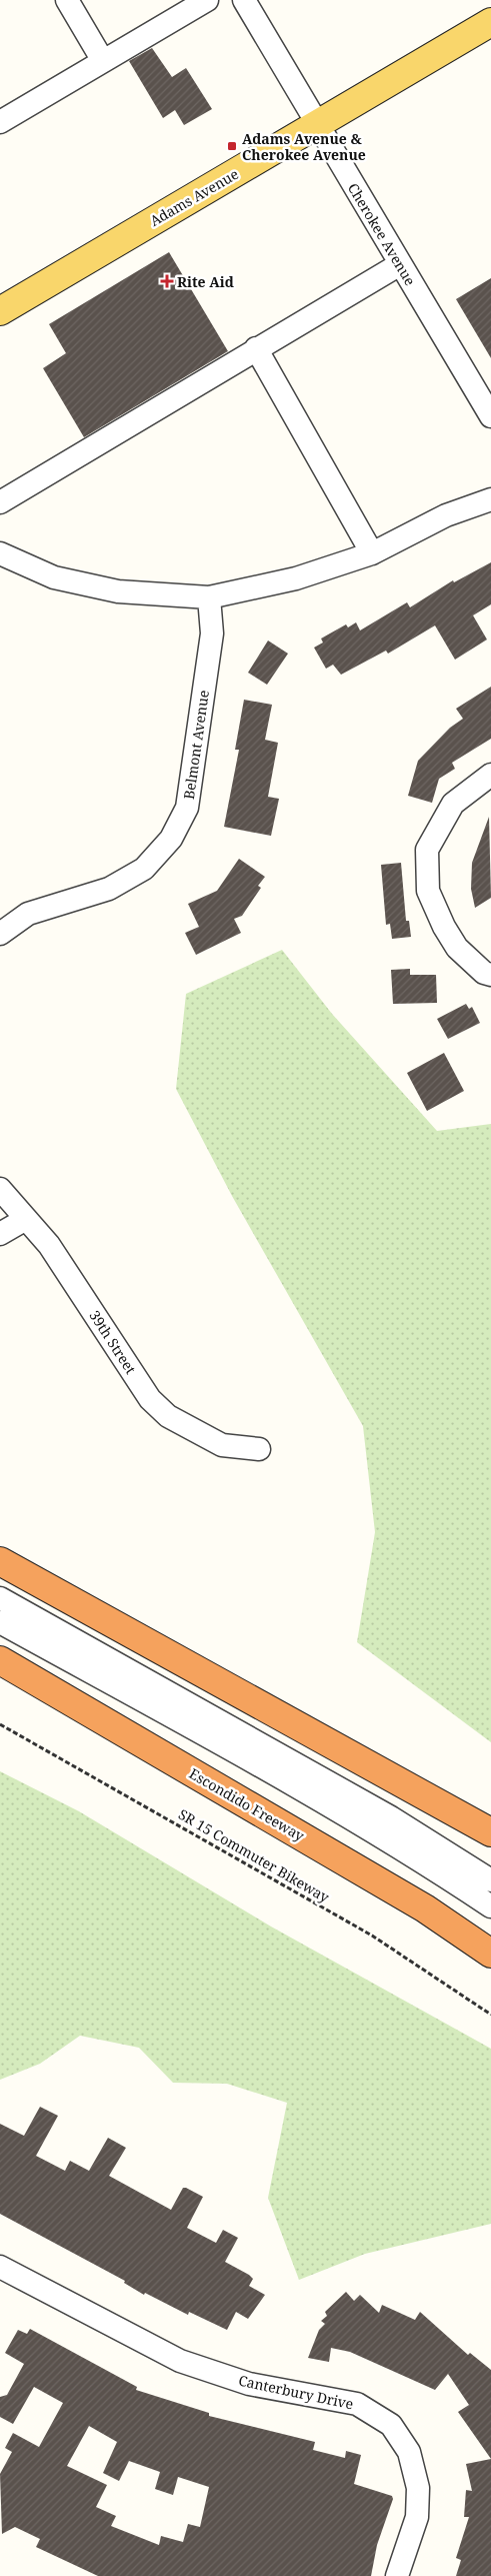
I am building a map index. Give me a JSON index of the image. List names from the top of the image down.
{
  "streets": {
    "highway": ["Escondido Freeway"],
    "main road": ["Adams Avenue"],
    "street": [
      "Cherokee Avenue",
      "Belmont Avenue",
      "39th Street",
      "Canterbury Drive"
    ],
    "path": ["SR 15 Commuter Bikeway"]
  },
  "crossings": [
    ["Adams Avenue", "Cherokee Avenue"]
  ],
  "places": {
    "transit": ["Adams Avenue & Cherokee Avenue"],
    "health": ["Rite Aid"]
  }
}
